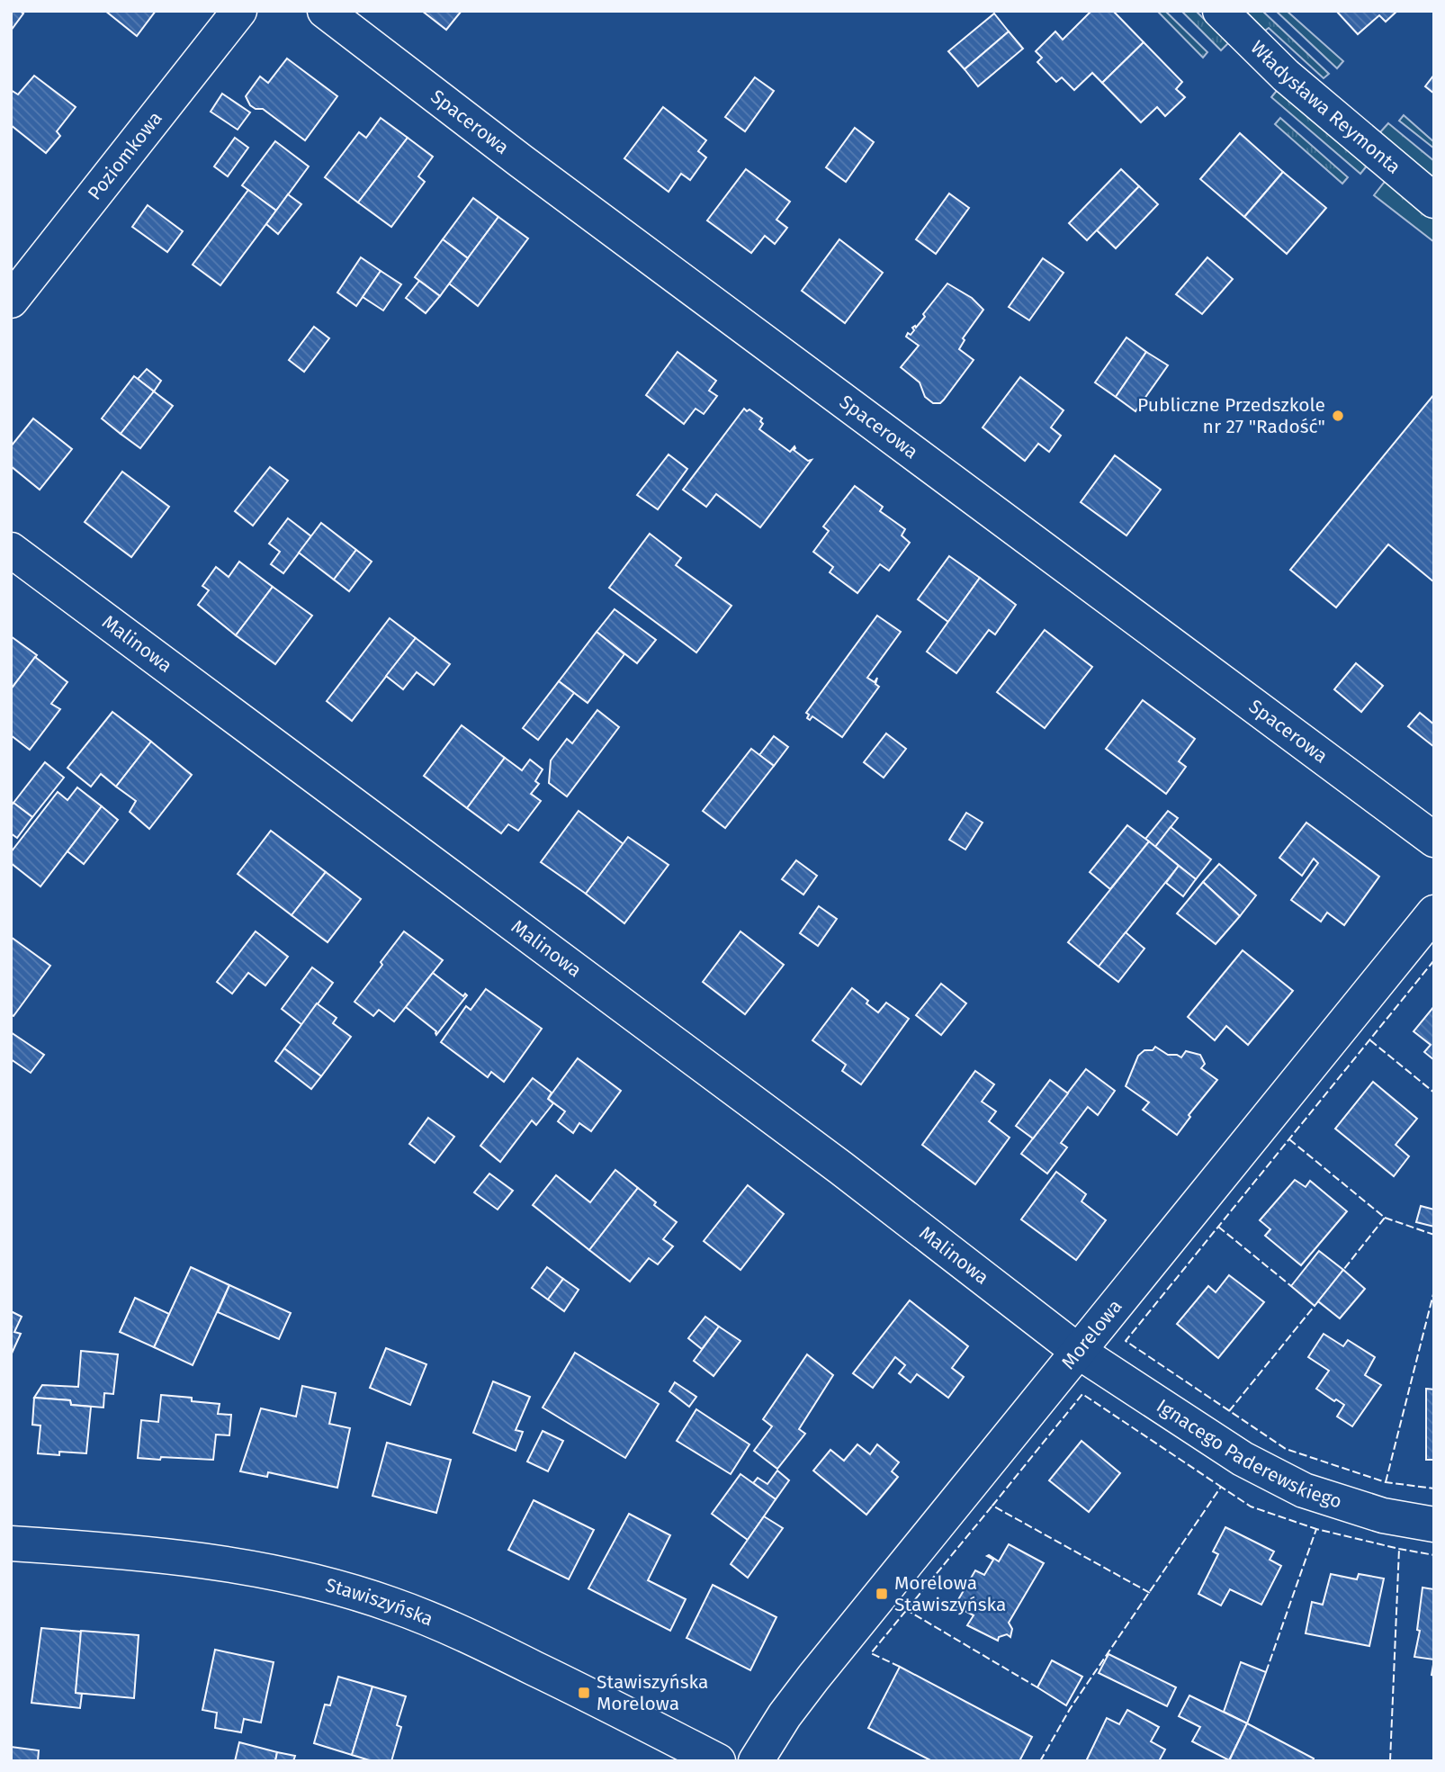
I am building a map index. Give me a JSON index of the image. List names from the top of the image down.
{
  "streets": {
    "street": [
      "Władysława Reymonta",
      "Spacerowa",
      "Poziomkowa",
      "Malinowa",
      "Morelowa",
      "Ignacego Paderewskiego",
      "Stawiszyńska"
    ]
  },
  "crossings": [
    ["Malinowa", "Morelowa"],
    ["Malinowa", "Ignacego Paderewskiego"],
    ["Morelowa", "Ignacego Paderewskiego"]
  ],
  "places": {
    "other": ["Publiczne Przedszkole nr 27 \"Radość\""],
    "transit": ["Morelowa Stawiszyńska", "Stawiszyńska Morelowa"]
  }
}
